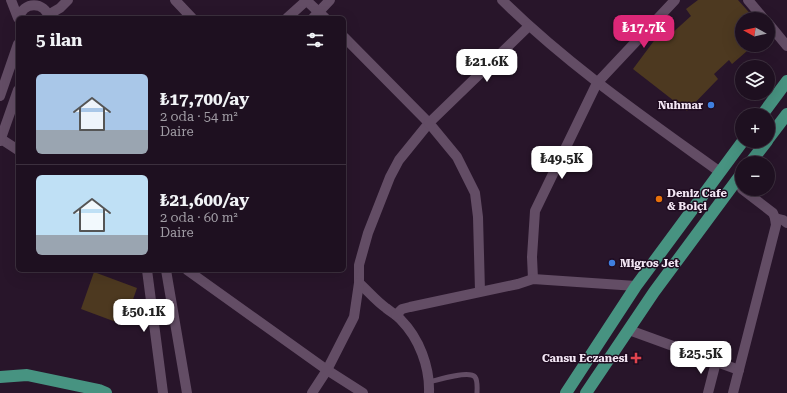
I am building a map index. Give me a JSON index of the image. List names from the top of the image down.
{
  "places": {
    "other": ["Nuhmar", "Deniz Cafe & Bolçi", "Migros Jet"],
    "health": ["Cansu Eczanesi"]
  },
  "north": "left",
  "page": {
    "map_buttons": ["+", "−"],
    "price": [
      "₺17.7K",
      "₺21.6K",
      "₺49.5K",
      "₺50.1K",
      "₺25.5K"
    ],
    "heading": "5 ilan",
    "list": [
      {
        "name": "₺17,700/ay",
        "note": "2 oda · 54 m² · Daire"
      },
      {
        "name": "₺21,600/ay",
        "note": "2 oda · 60 m² · Daire"
      }
    ]
  }
}
